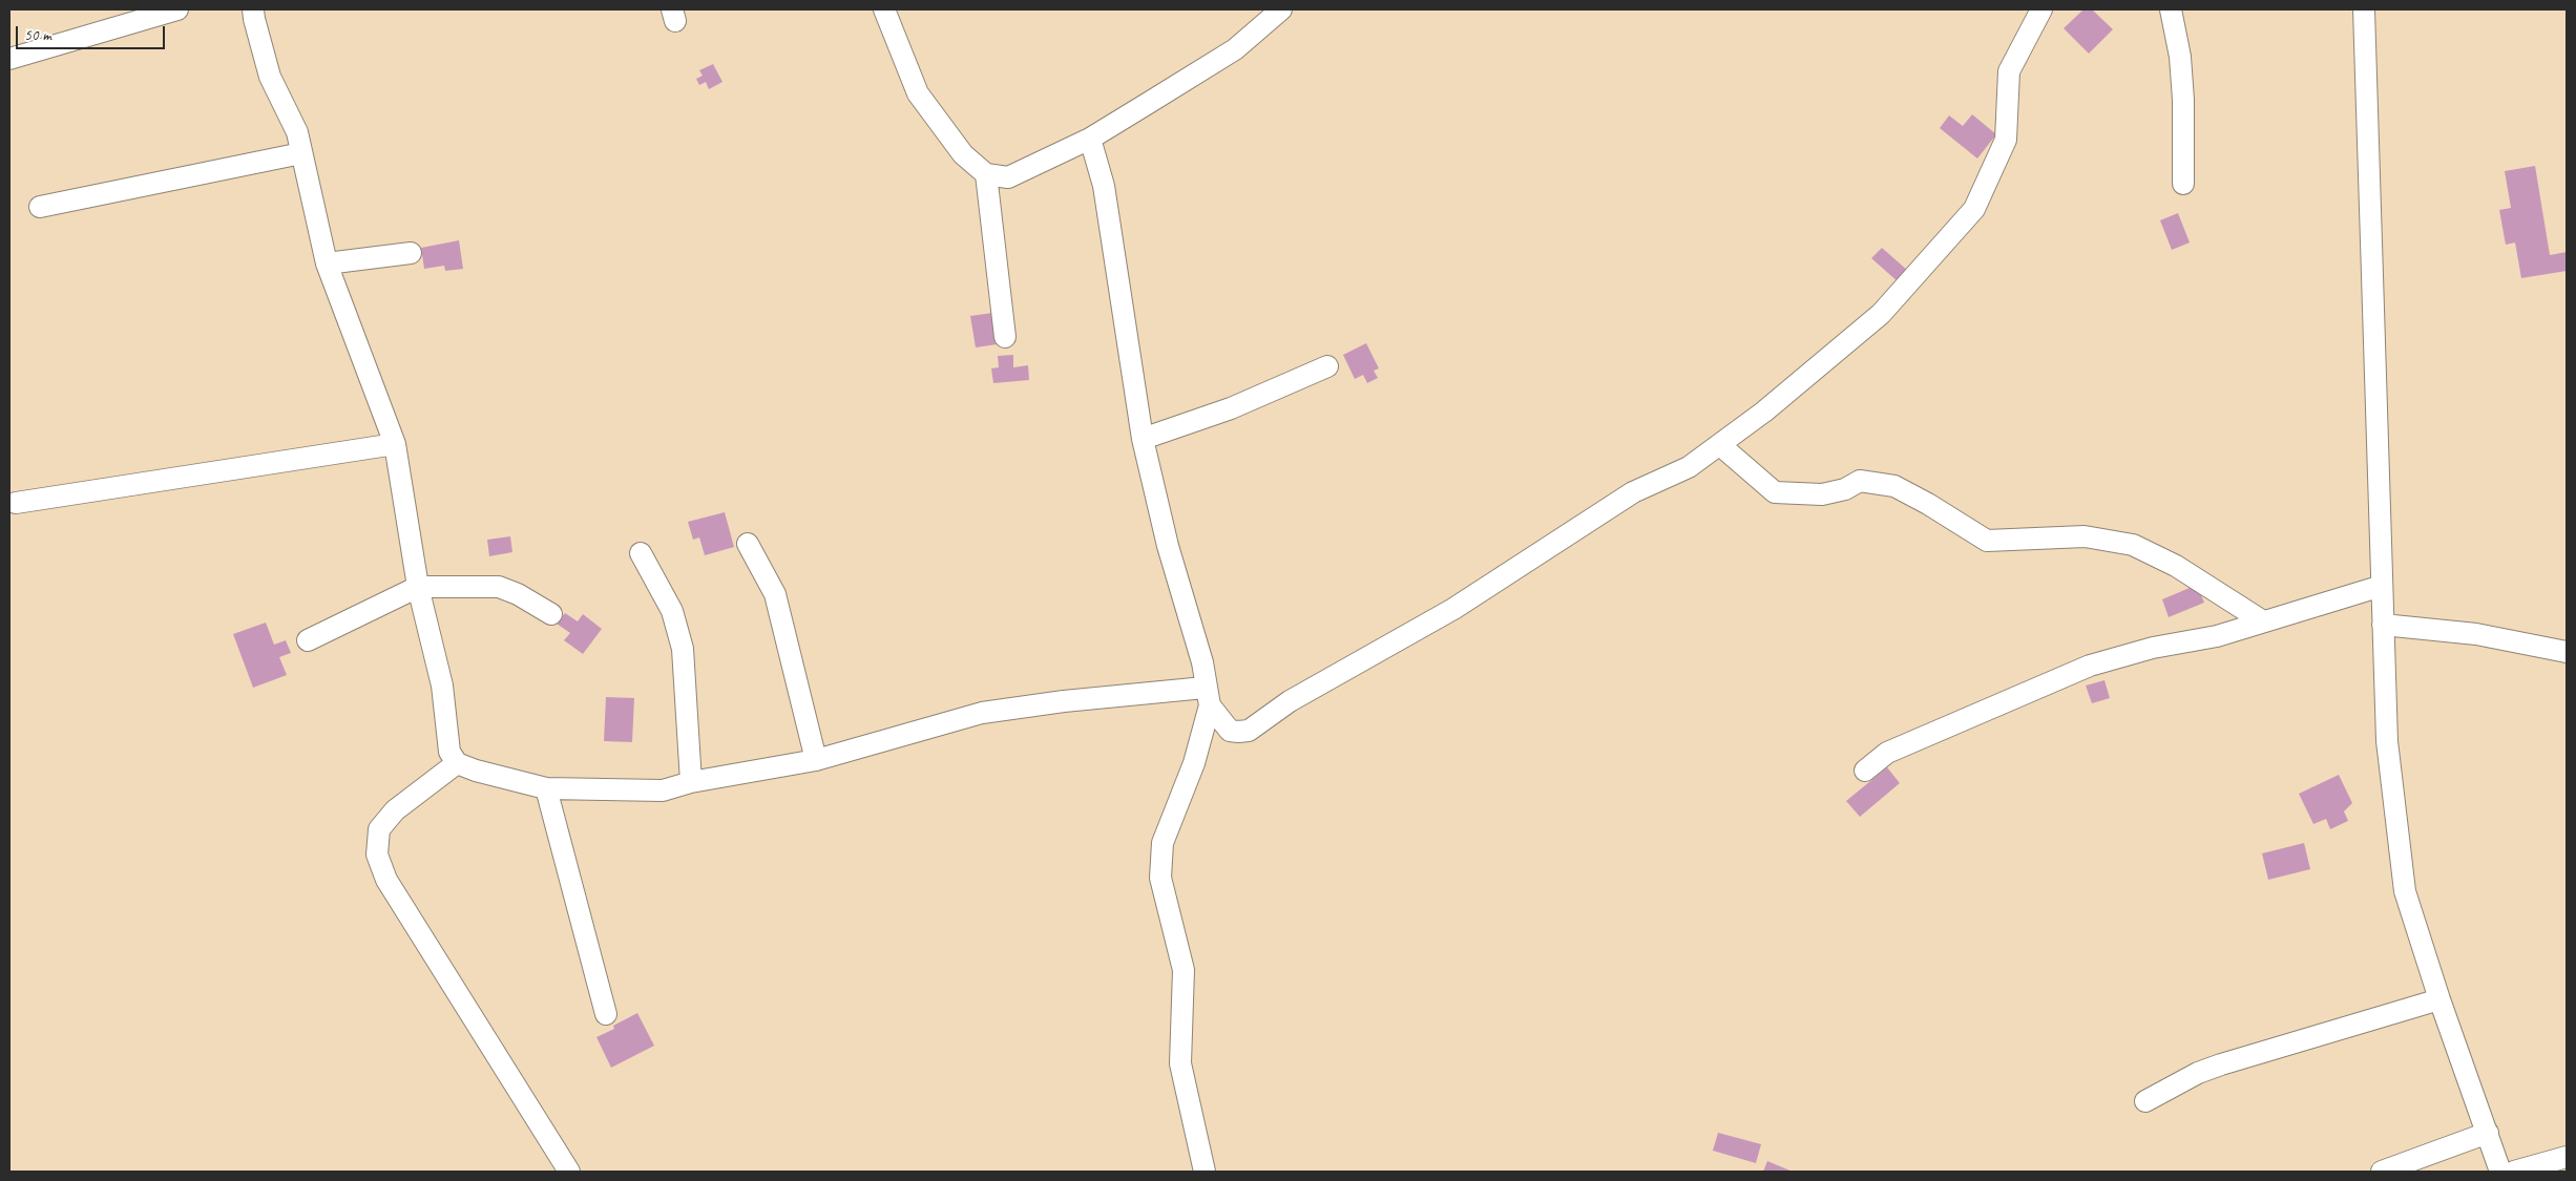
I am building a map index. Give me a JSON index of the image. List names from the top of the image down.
{
  "scale_bar": "50 m"
}
